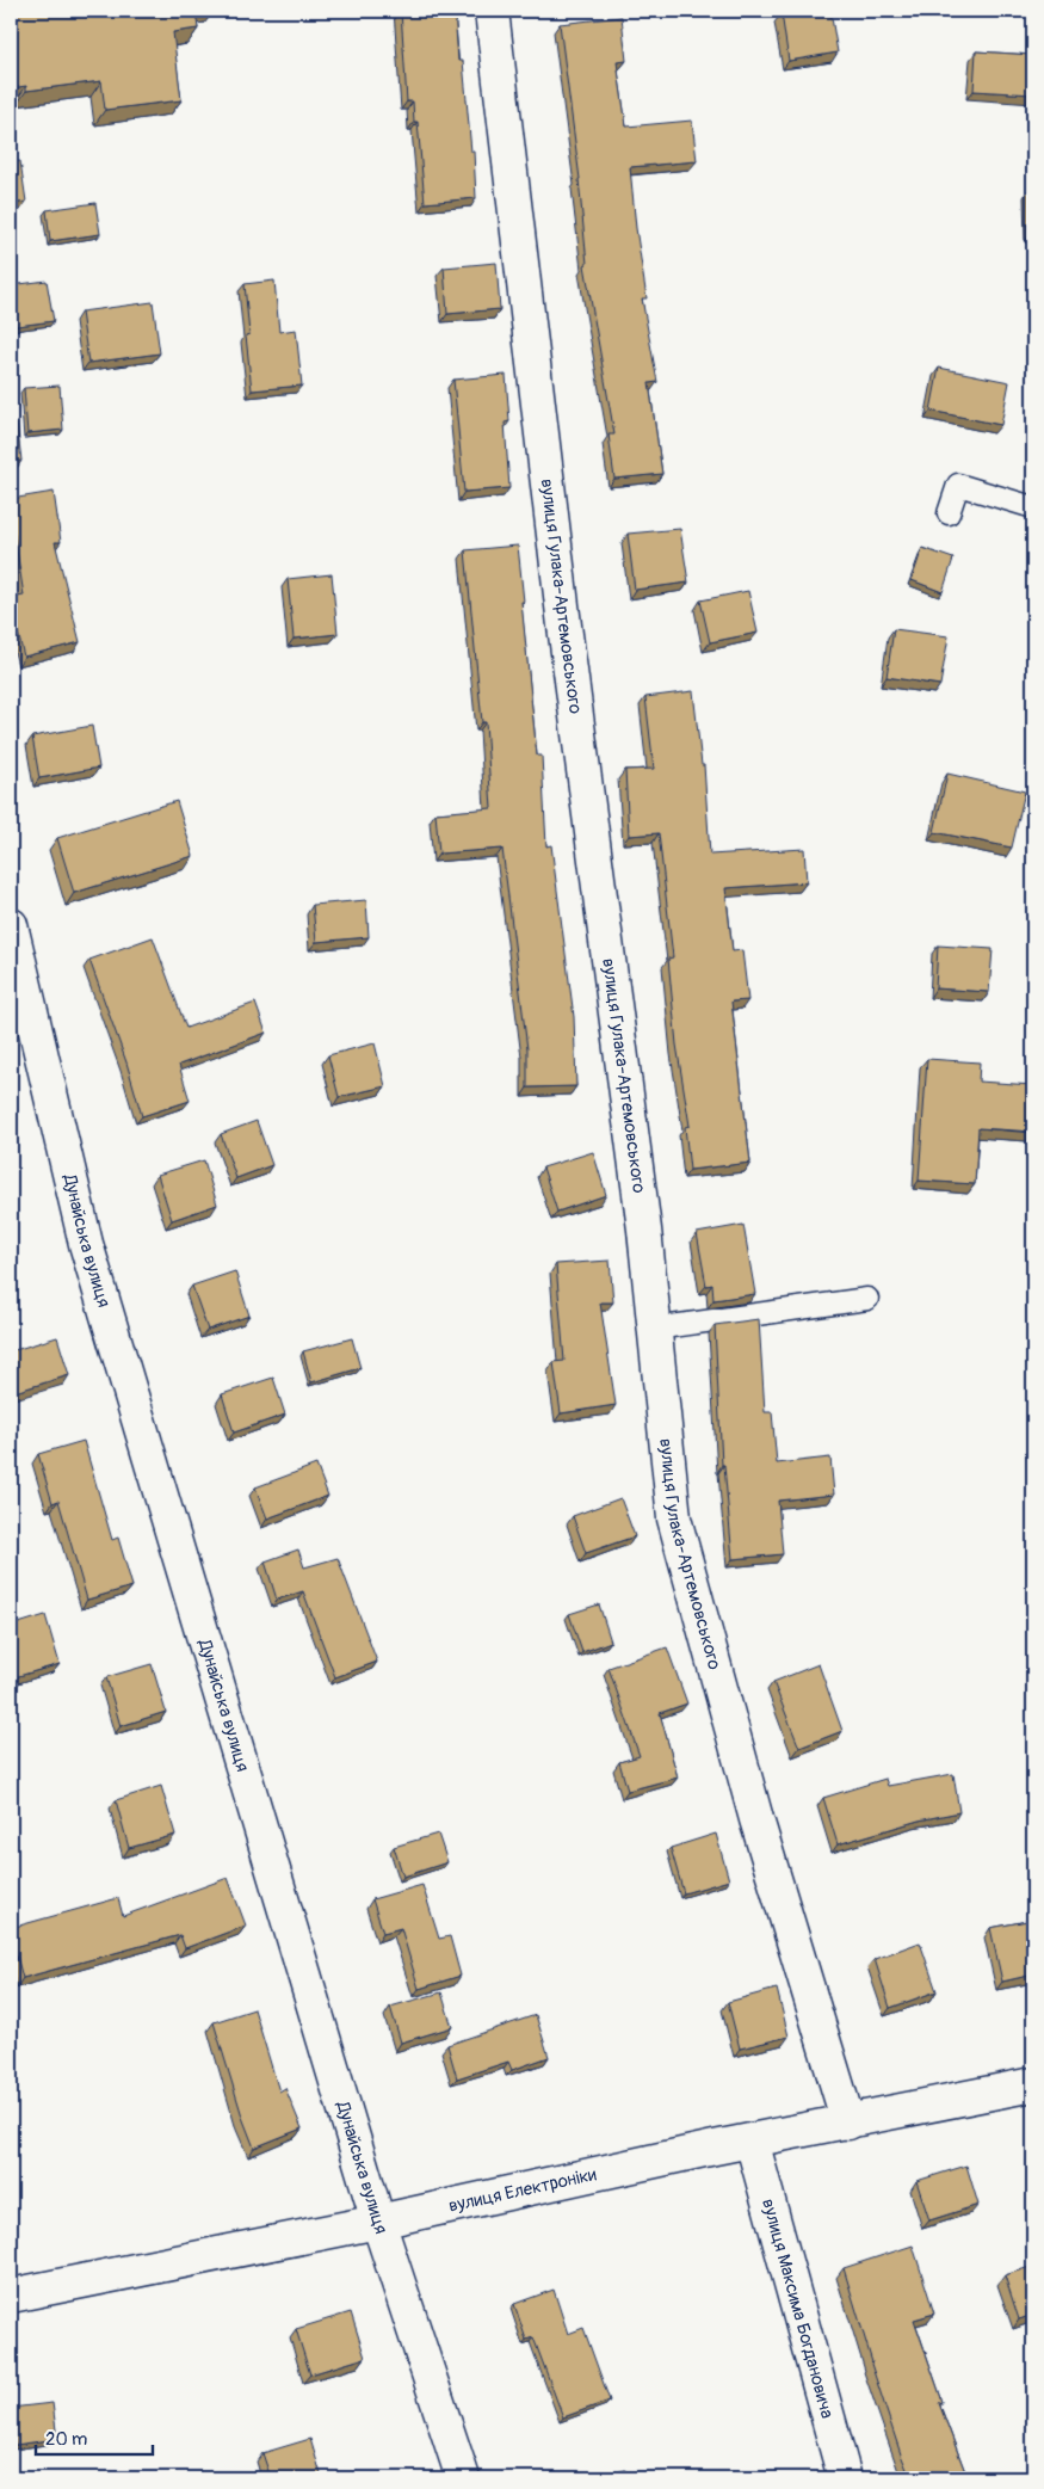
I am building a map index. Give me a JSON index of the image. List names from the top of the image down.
{
  "streets": {
    "street": [
      "вулиця Гулака-Артемовського",
      "Дунайська вулиця",
      "вулиця Електроніки",
      "вулиця Максима Богдановича"
    ]
  },
  "crossings": [
    ["вулиця Гулака-Артемовського", "вулиця Електроніки"],
    ["Дунайська вулиця", "вулиця Електроніки"],
    ["вулиця Електроніки", "вулиця Максима Богдановича"]
  ],
  "scale_bar": "20 m"
}
